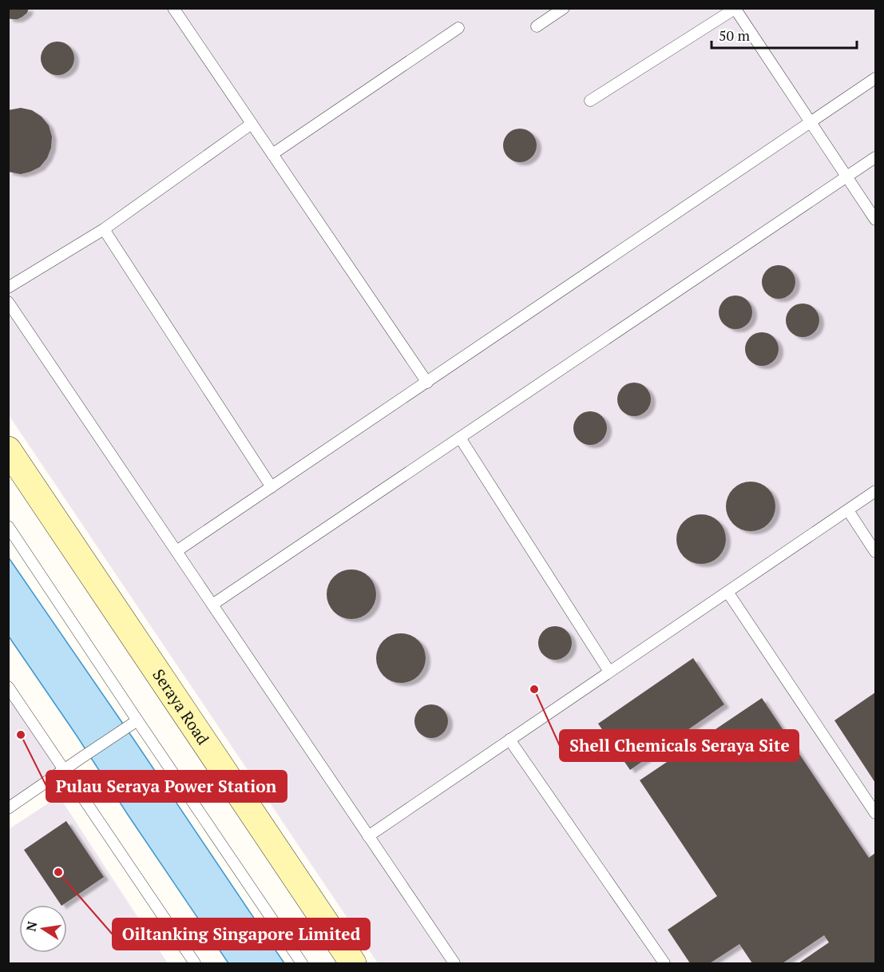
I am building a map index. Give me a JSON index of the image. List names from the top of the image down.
{
  "streets": {
    "street": ["Seraya Road"]
  },
  "places": ["Shell Chemicals Seraya Site", "Pulau Seraya Power Station", "Oiltanking Singapore Limited"],
  "scale_bar": "50 m",
  "north": "left"
}
